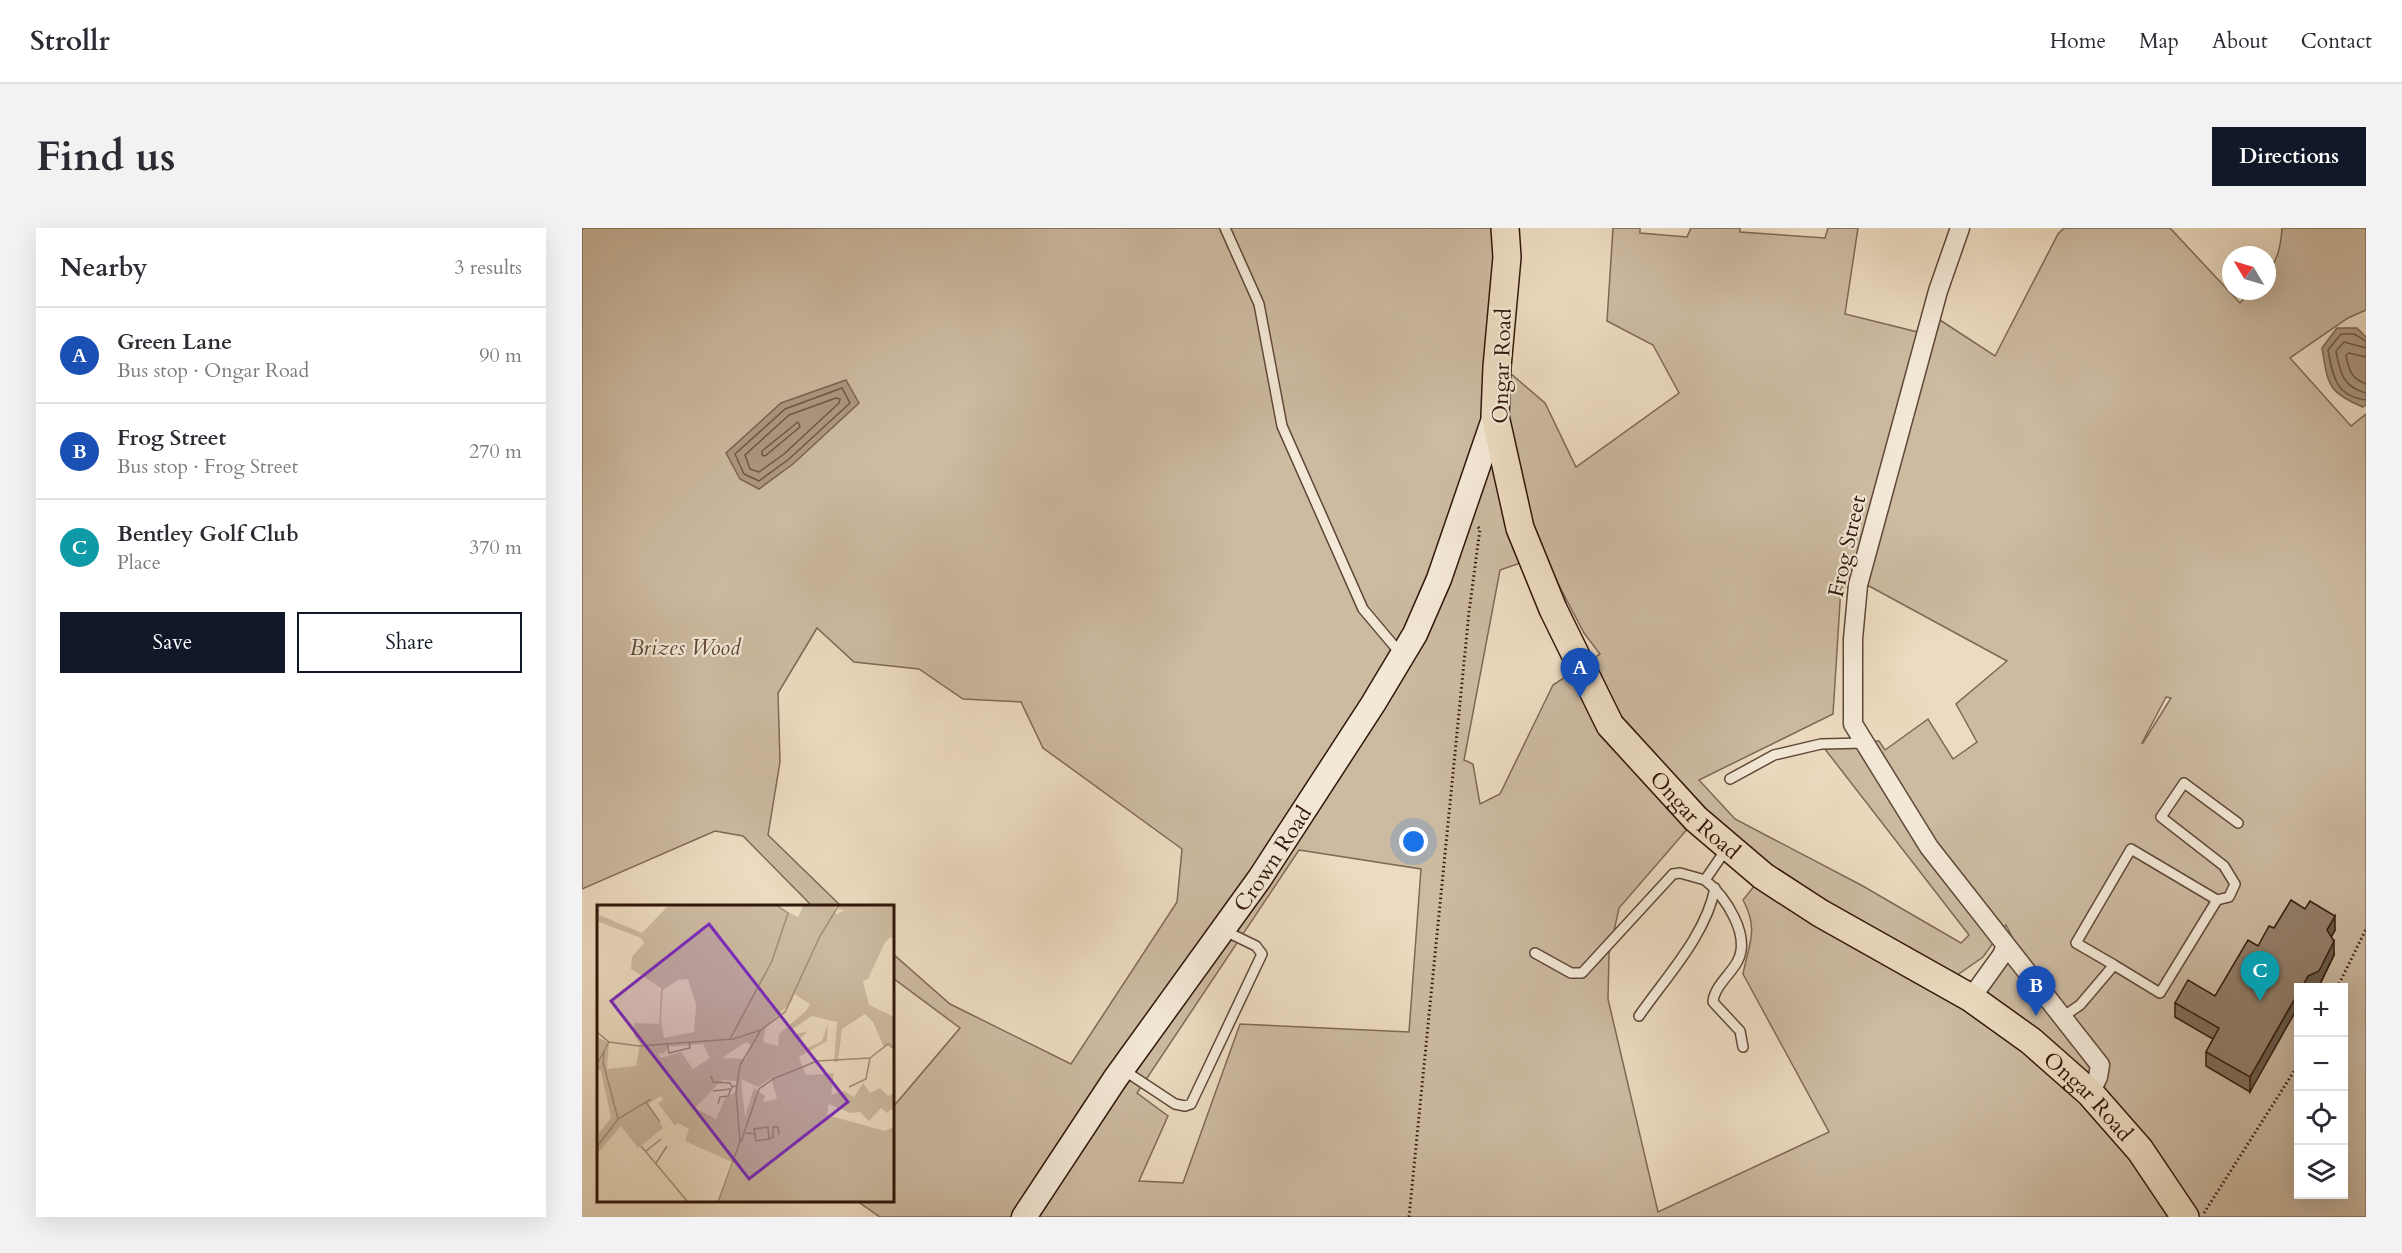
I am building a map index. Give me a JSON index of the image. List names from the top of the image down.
{
  "streets": {
    "main road": ["Ongar Road"],
    "street": ["Frog Street", "Crown Road"]
  },
  "crossings": [
    ["Ongar Road", "Frog Street"],
    ["Ongar Road", "Crown Road"]
  ],
  "parks": ["Brizes Wood"],
  "north": "top left",
  "page": {
    "header": "Strollr",
    "nav": [
      "Home",
      "Map",
      "About",
      "Contact"
    ],
    "buttons": [
      "Directions",
      ["Save", "Share"]
    ],
    "title": "Find us",
    "heading": ["Nearby", "3 results"],
    "list": [
      {
        "mark": "A",
        "name": "Green Lane",
        "note": "Bus stop · Ongar Road",
        "value": "90 m"
      },
      {
        "mark": "B",
        "name": "Frog Street",
        "note": "Bus stop · Frog Street",
        "value": "270 m"
      },
      {
        "mark": "C",
        "name": "Bentley Golf Club",
        "note": "Place",
        "value": "370 m"
      }
    ],
    "pins": ["A", "C", "B"],
    "map_buttons": ["+", "−"]
  }
}
